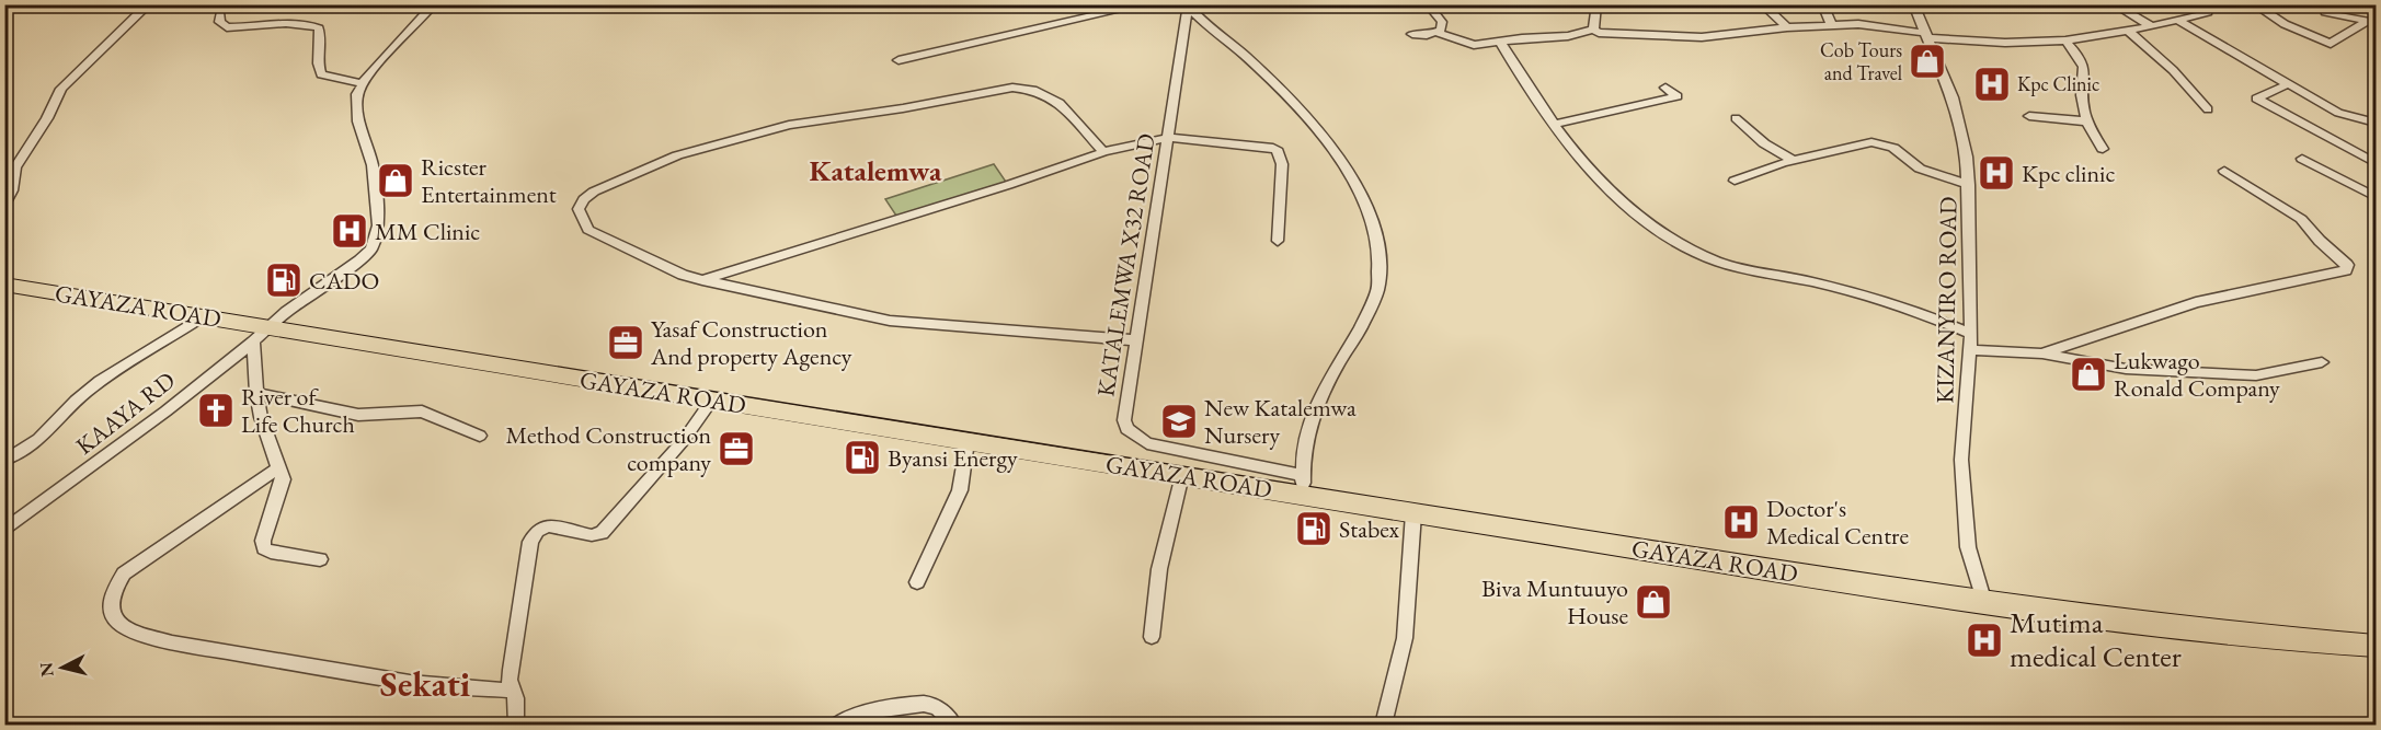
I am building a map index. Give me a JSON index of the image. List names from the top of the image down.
{
  "streets": {
    "main road": ["GAYAZA ROAD"],
    "street": ["KATALEMWA X32 ROAD", "KIZANYIRO ROAD", "KAAYA RD"]
  },
  "crossings": [
    ["KATALEMWA X32 ROAD", "GAYAZA ROAD"],
    ["KIZANYIRO ROAD", "GAYAZA ROAD"],
    ["GAYAZA ROAD", "KAAYA RD"]
  ],
  "districts": ["Katalemwa", "Sekati"],
  "places": {
    "shop": [
      "Cob Tours and Travel",
      "Ricster Entertainment",
      "Lukwago Ronald Company",
      "Biva Muntuuyo House"
    ],
    "hospital": [
      "Kpc Clinic",
      "Kpc clinic",
      "MM Clinic",
      "Doctor's Medical Centre",
      "Mutima medical Center"
    ],
    "fuel station": ["CADO", "Byansi Energy", "Stabex"],
    "office": ["Yasaf Construction And property Agency", "Method Construction company"],
    "church": ["River of Life Church"],
    "school or university": ["New Katalemwa Nursery"]
  },
  "north": "left"
}
